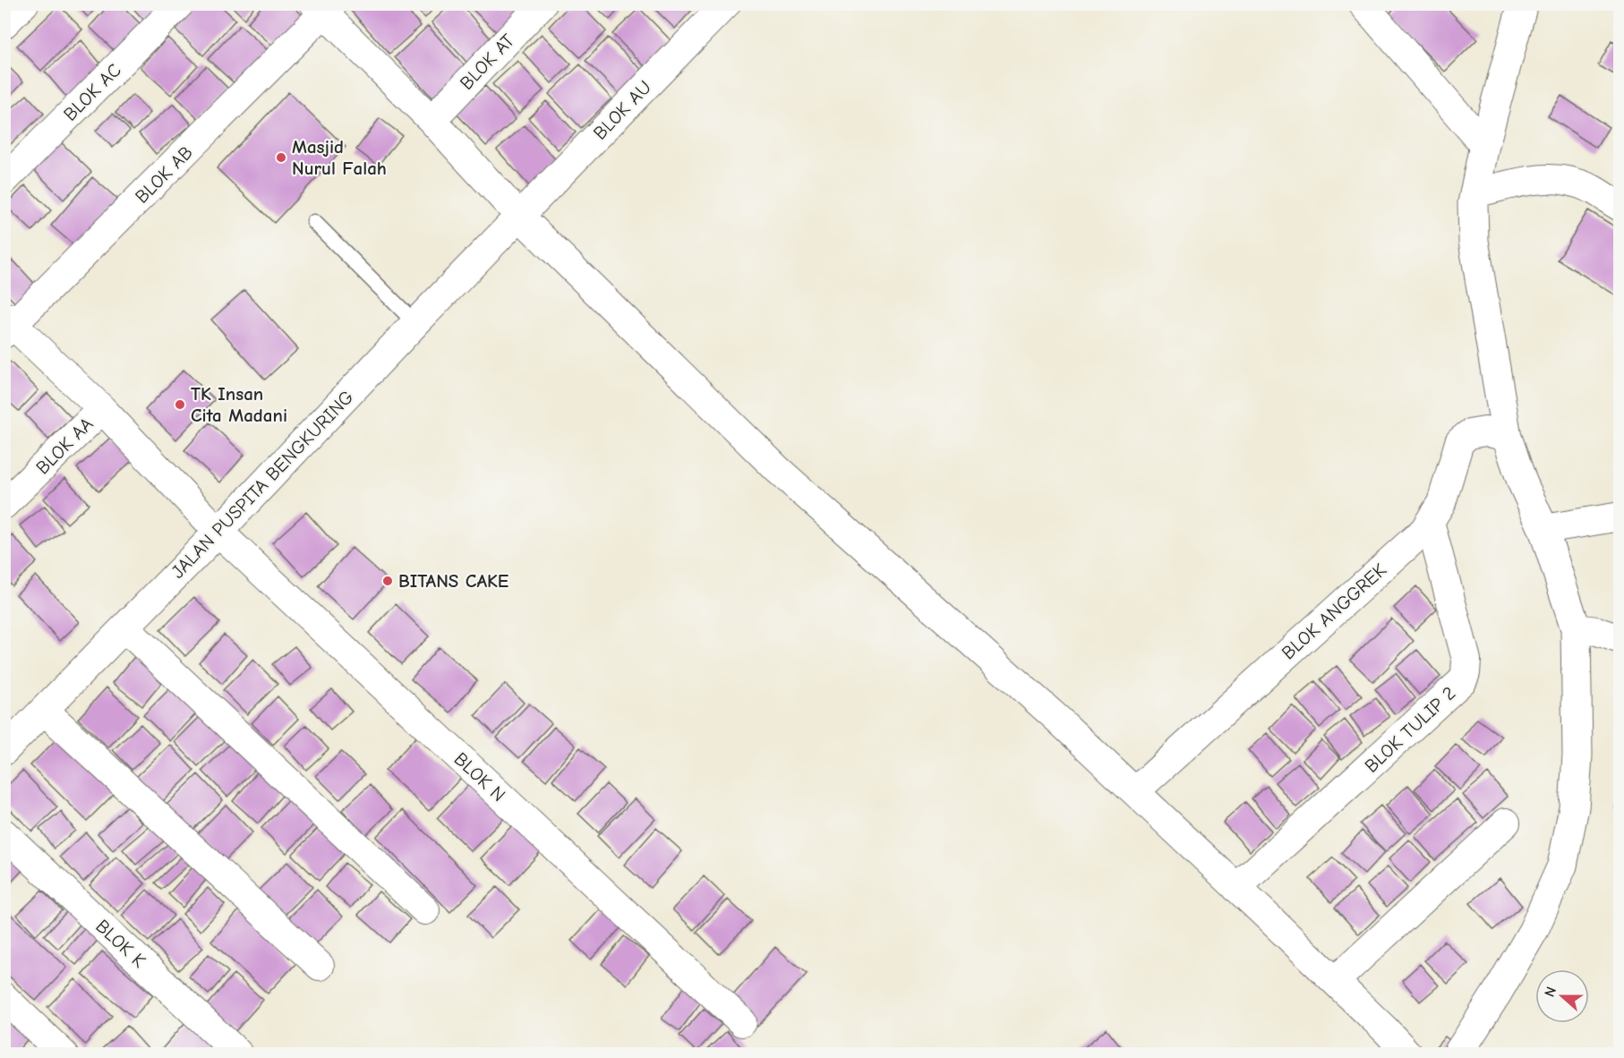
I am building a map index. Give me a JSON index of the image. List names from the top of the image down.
{
  "streets": {
    "street": [
      "BLOK AT",
      "BLOK AC",
      "BLOK AU",
      "BLOK AB",
      "BLOK AA",
      "JALAN PUSPITA BENGKURING",
      "BLOK ANGGREK",
      "BLOK TULIP 2",
      "BLOK N",
      "BLOK K"
    ]
  },
  "crossings": [
    ["BLOK AU", "JALAN PUSPITA BENGKURING"],
    ["BLOK AB", "BLOK N"],
    ["BLOK AA", "BLOK N"],
    ["JALAN PUSPITA BENGKURING", "BLOK N"],
    ["BLOK ANGGREK", "BLOK TULIP 2"]
  ],
  "places": ["Masjid Nurul Falah", "TK Insan Cita Madani", "BITANS CAKE"],
  "north": "left"
}
